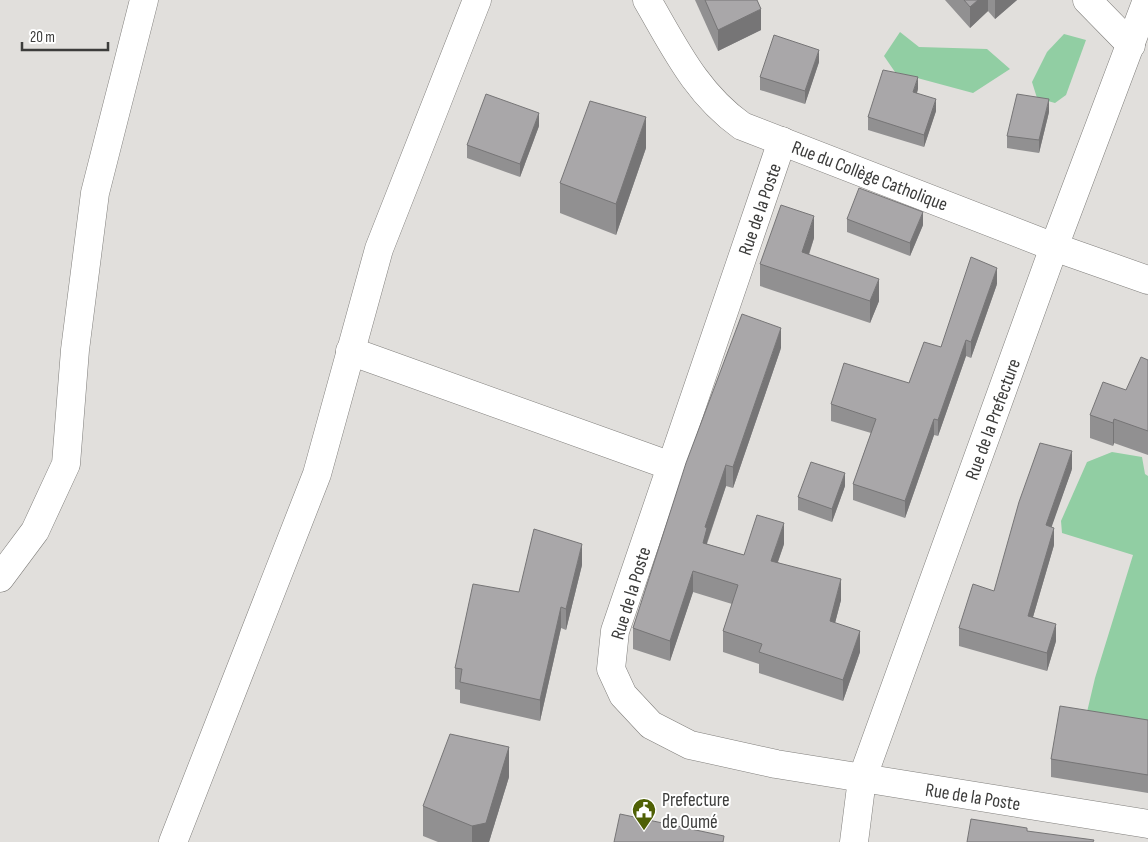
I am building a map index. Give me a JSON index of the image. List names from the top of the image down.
{
  "streets": {
    "street": ["Rue du Collège Catholique", "Rue de la Poste", "Rue de la Prefecture"]
  },
  "crossings": [
    ["Rue du Collège Catholique", "Rue de la Poste"],
    ["Rue du Collège Catholique", "Rue de la Prefecture"],
    ["Rue de la Poste", "Rue de la Prefecture"]
  ],
  "places": {
    "public building": ["Prefecture de Oumé"]
  },
  "scale_bar": "20 m"
}
